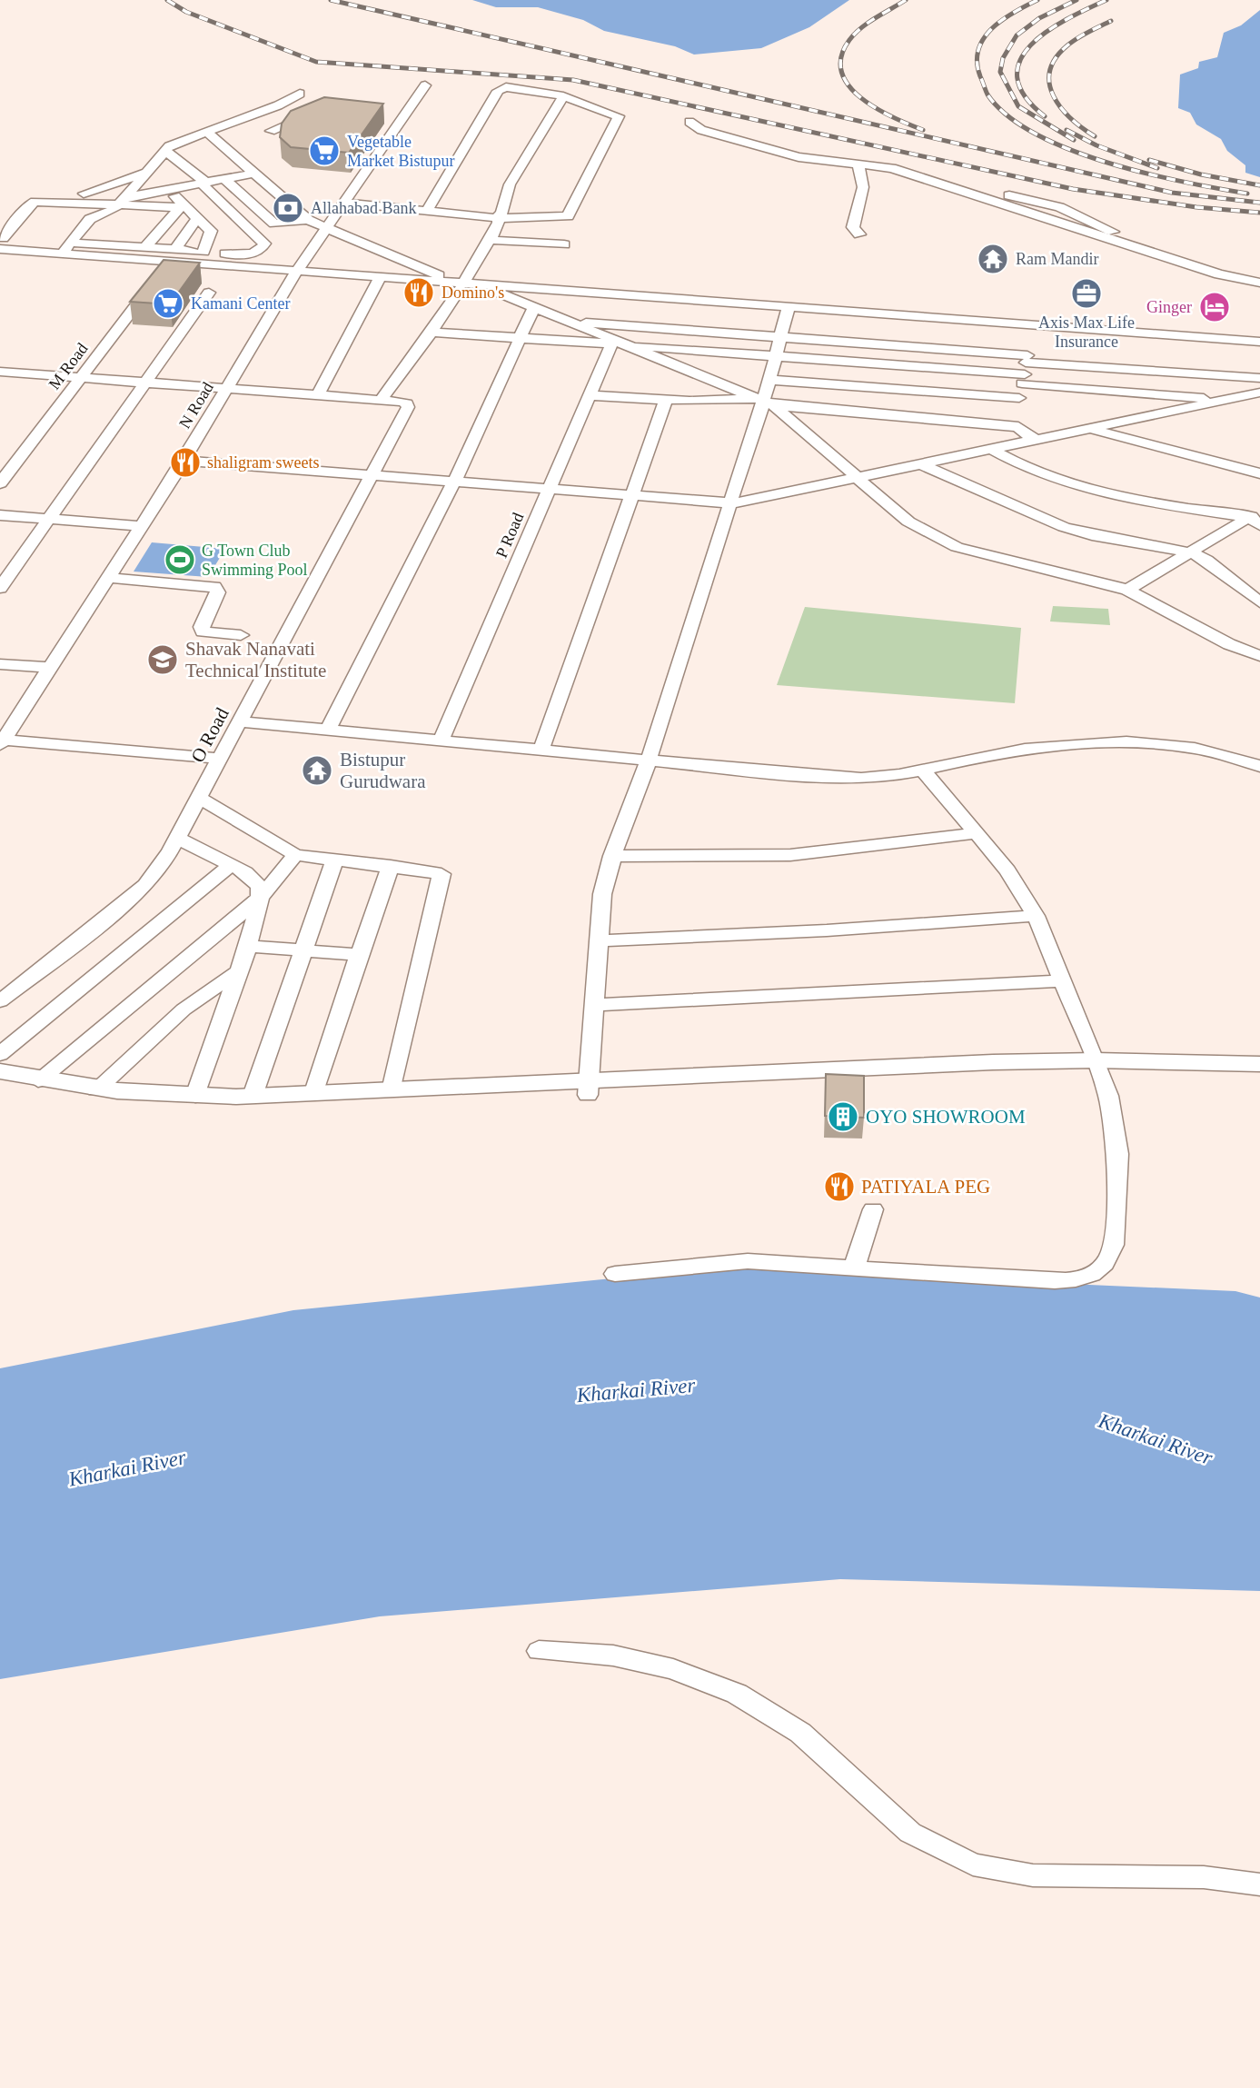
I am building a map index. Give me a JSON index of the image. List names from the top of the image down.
{
  "streets": {
    "street": [
      "M Road",
      "N Road",
      "P Road",
      "O Road"
    ]
  },
  "water": ["Kharkai River"],
  "places": {
    "supermarket": ["Vegetable Market Bistupur", "Kamani Center"],
    "bank": ["Allahabad Bank"],
    "temple": ["Ram Mandir", "Bistupur Gurudwara"],
    "restaurant": ["Domino's", "shaligram sweets", "PATIYALA PEG"],
    "office": ["Axis Max Life Insurance"],
    "hotel": ["Ginger"],
    "sports": ["G Town Club Swimming Pool"],
    "school or university": ["Shavak Nanavati Technical Institute"],
    "building": ["OYO SHOWROOM"]
  }
}
